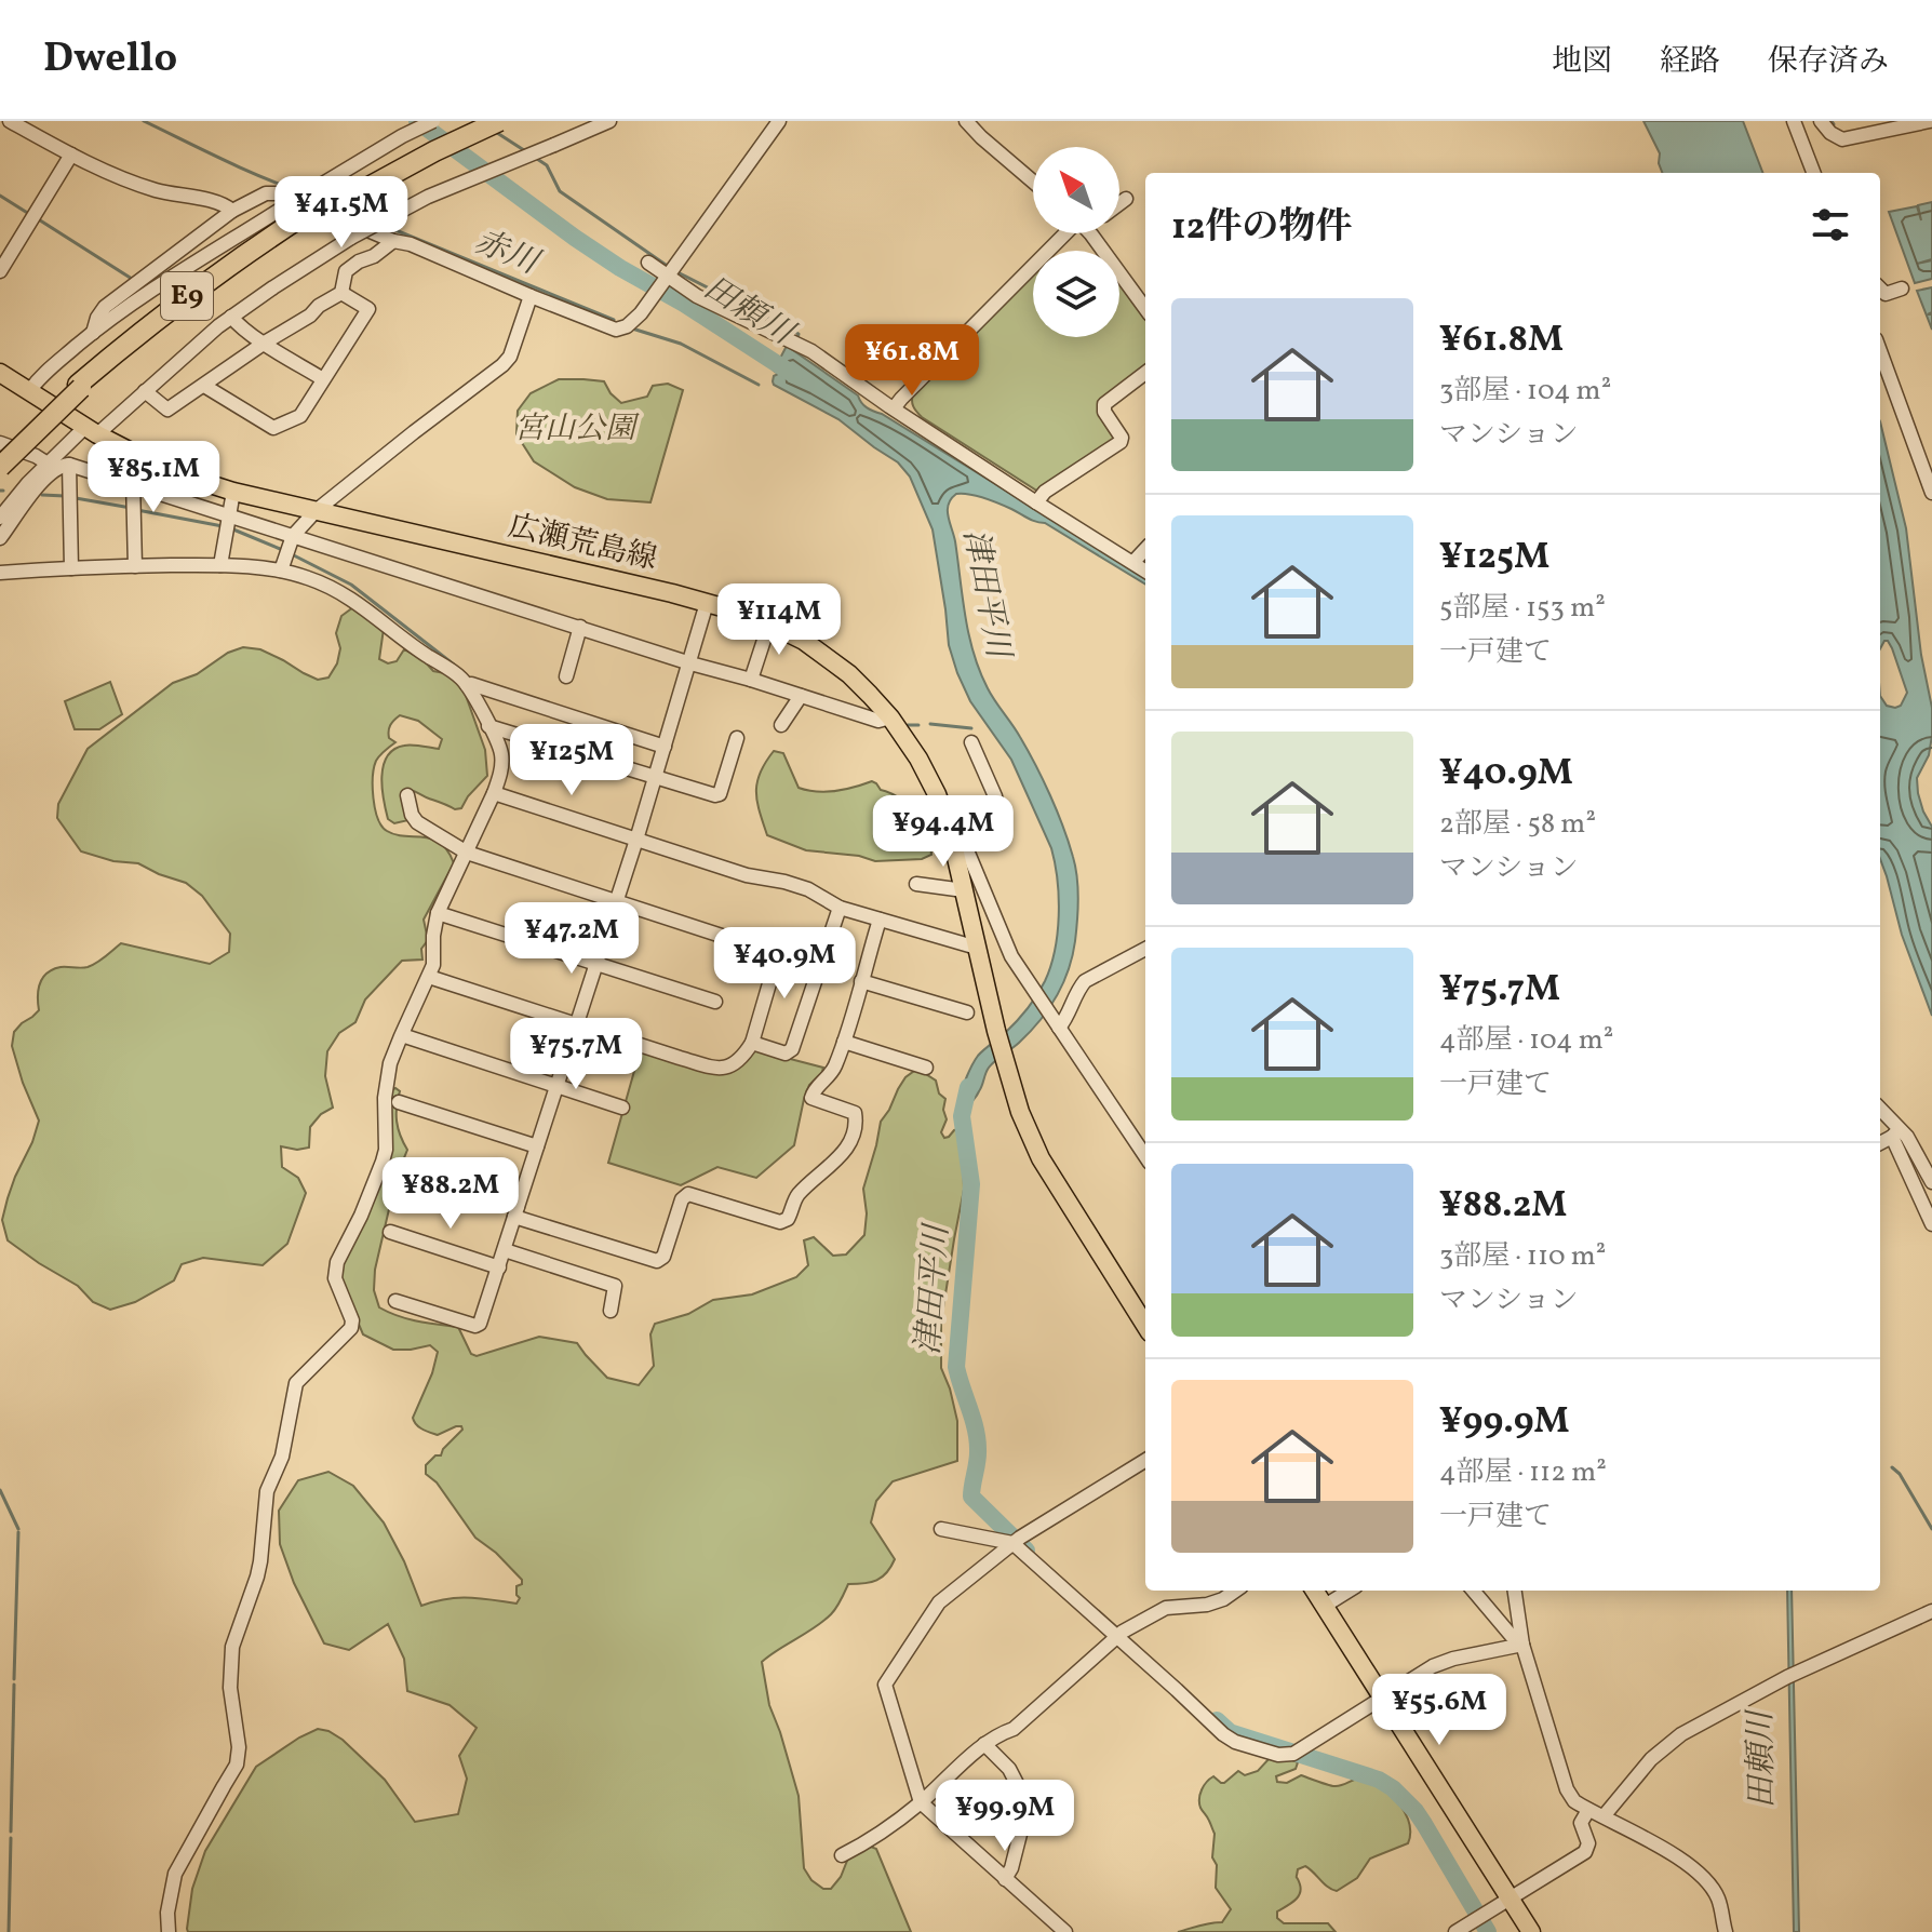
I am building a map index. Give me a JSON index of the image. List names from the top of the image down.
{
  "streets": {
    "highway": ["E9"],
    "main road": ["広瀬荒島線"]
  },
  "water": ["赤川", "田頼川", "津田平川"],
  "parks": ["宮山公園"],
  "north": "top left",
  "page": {
    "header": "Dwello",
    "nav": ["地図", "経路", "保存済み"],
    "heading": "12件の物件",
    "price": [
      "¥41.5M",
      "¥61.8M",
      "¥85.1M",
      "¥114M",
      "¥125M",
      "¥94.4M",
      "¥47.2M",
      "¥40.9M",
      "¥75.7M",
      "¥88.2M",
      "¥55.6M",
      "¥99.9M"
    ],
    "list": [
      {
        "name": "¥61.8M",
        "note": "3部屋 · 104 m² · マンション"
      },
      {
        "name": "¥125M",
        "note": "5部屋 · 153 m² · 一戸建て"
      },
      {
        "name": "¥40.9M",
        "note": "2部屋 · 58 m² · マンション"
      },
      {
        "name": "¥75.7M",
        "note": "4部屋 · 104 m² · 一戸建て"
      },
      {
        "name": "¥88.2M",
        "note": "3部屋 · 110 m² · マンション"
      },
      {
        "name": "¥99.9M",
        "note": "4部屋 · 112 m² · 一戸建て"
      }
    ]
  }
}
